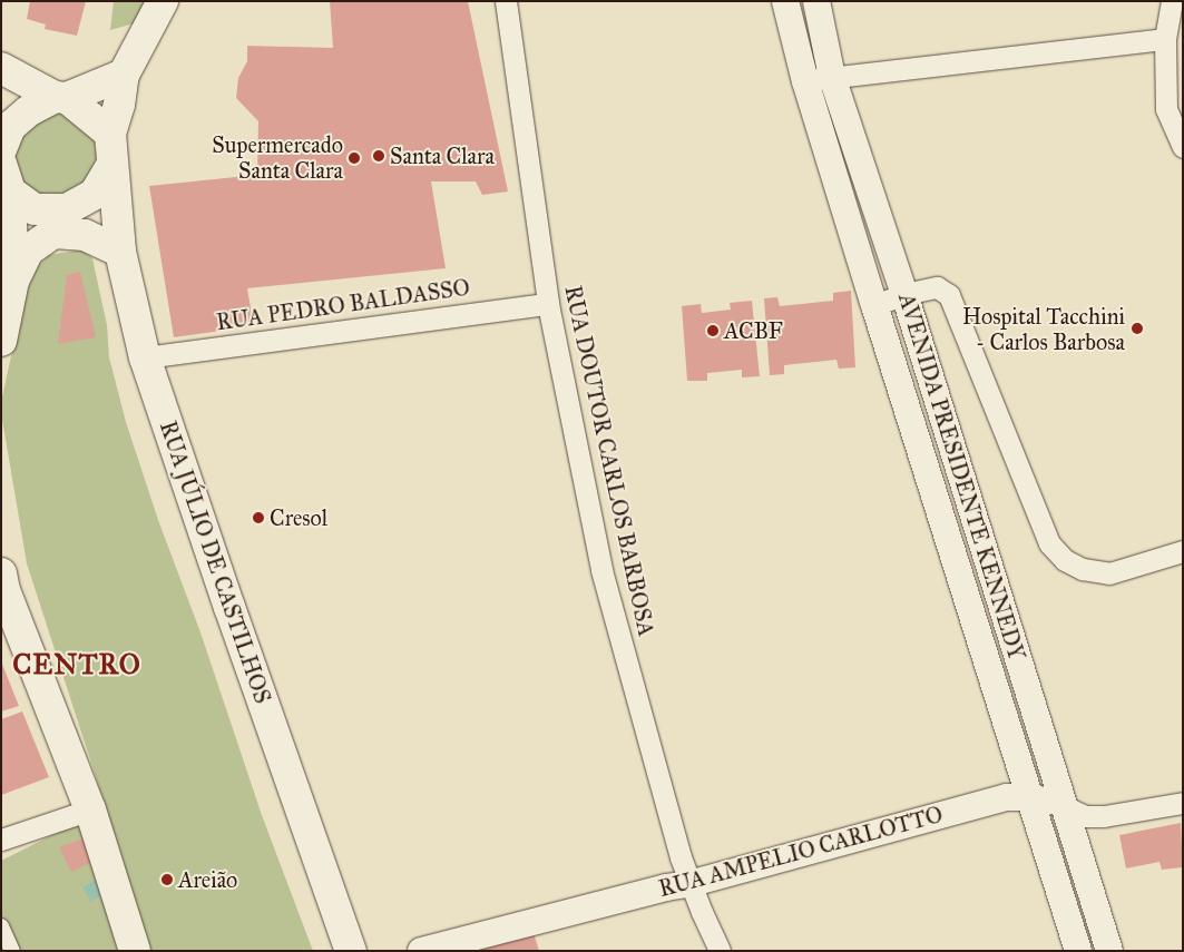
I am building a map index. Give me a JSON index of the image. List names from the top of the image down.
{
  "streets": {
    "main road": ["RUA JÚLIO DE CASTILHOS"],
    "street": [
      "RUA PEDRO BALDASSO",
      "RUA DOUTOR CARLOS BARBOSA",
      "AVENIDA PRESIDENTE KENNEDY",
      "RUA AMPELIO CARLOTTO"
    ]
  },
  "crossings": [
    ["RUA PEDRO BALDASSO", "RUA DOUTOR CARLOS BARBOSA"],
    ["RUA PEDRO BALDASSO", "RUA JÚLIO DE CASTILHOS"],
    ["RUA DOUTOR CARLOS BARBOSA", "RUA AMPELIO CARLOTTO"],
    ["AVENIDA PRESIDENTE KENNEDY", "RUA AMPELIO CARLOTTO"]
  ],
  "districts": ["CENTRO"],
  "places": [
    "Santa Clara",
    "Supermercado Santa Clara",
    "Hospital Tacchini - Carlos Barbosa",
    "ACBF",
    "Cresol",
    "Areião"
  ]
}
